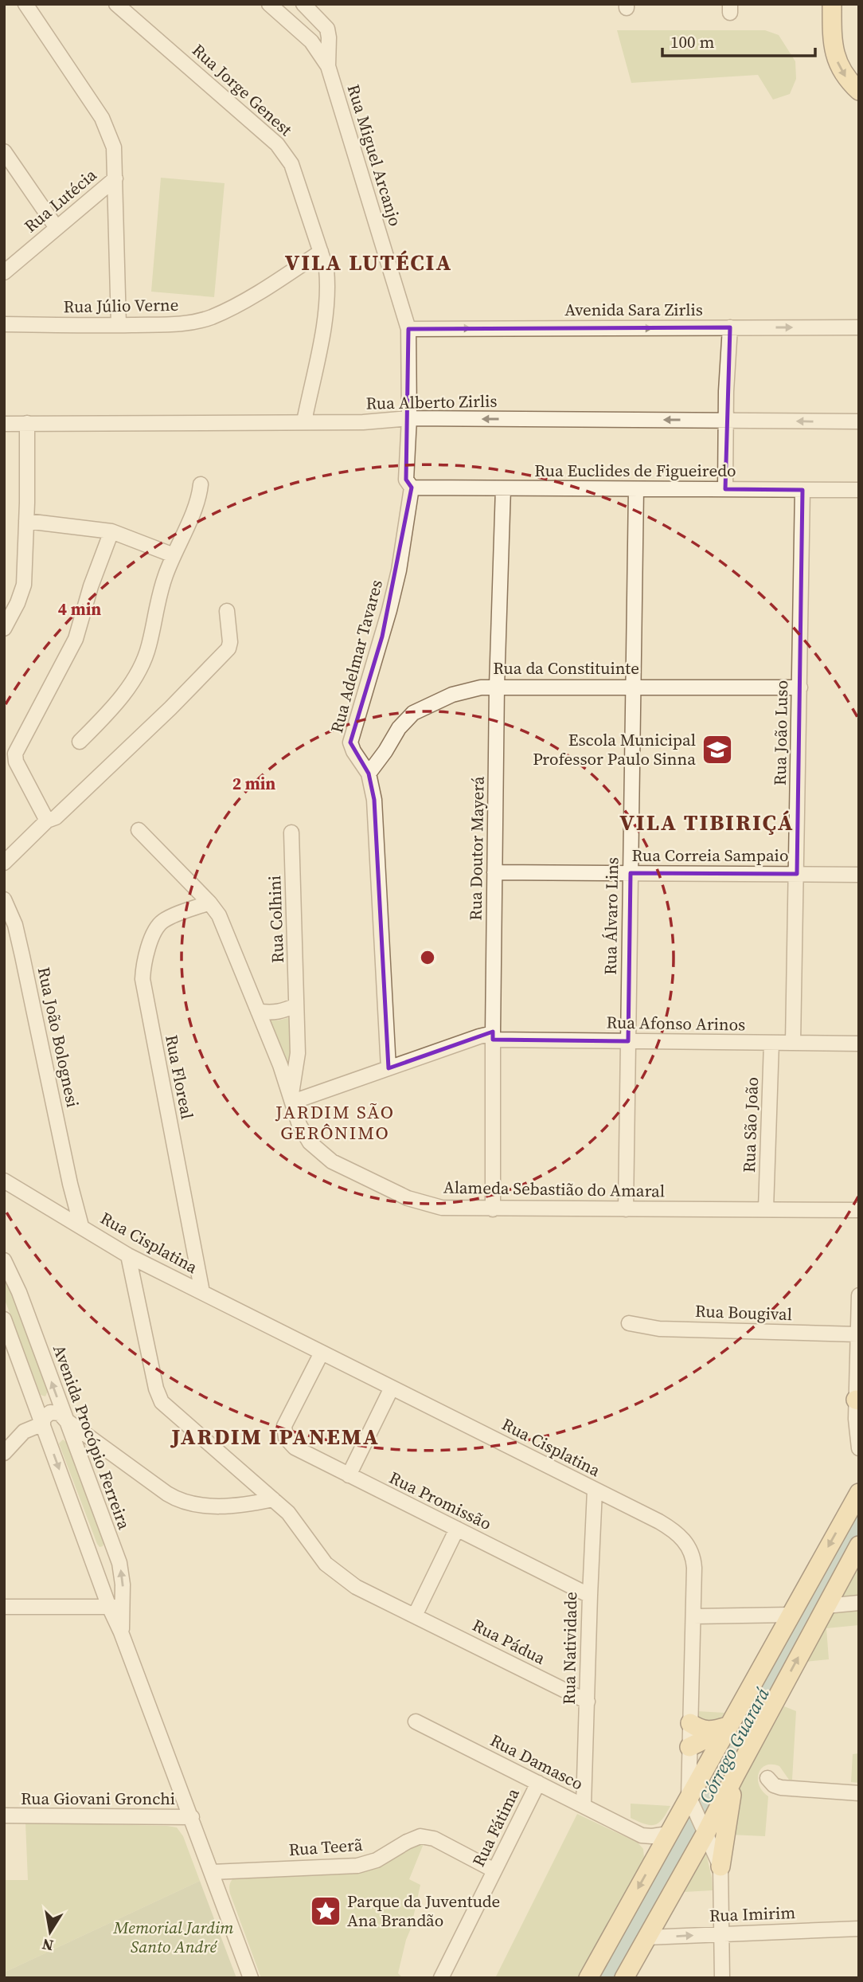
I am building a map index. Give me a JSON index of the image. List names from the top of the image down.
{
  "streets": {
    "street": [
      "Rua Jorge Genest",
      "Rua Miguel Arcanjo",
      "Rua Lutécia",
      "Rua Júlio Verne",
      "Avenida Sara Zirlis",
      "Rua Alberto Zirlis",
      "Rua Euclides de Figueiredo",
      "Rua Adelmar Tavares",
      "Rua da Constituinte",
      "Rua João Luso",
      "Rua Doutor Mayerá",
      "Rua Correia Sampaio",
      "Rua Álvaro Lins",
      "Rua Colhini",
      "Rua Afonso Arinos",
      "Rua João Bolognesi",
      "Rua Floreal",
      "Rua São João",
      "Alameda Sebastião do Amaral",
      "Rua Cisplatina",
      "Rua Bougival",
      "Avenida Procópio Ferreira",
      "Rua Promissão",
      "Rua Pádua",
      "Rua Natividade",
      "Rua Damasco",
      "Rua Giovani Gronchi",
      "Rua Fátima",
      "Rua Teerã",
      "Rua Imirim"
    ]
  },
  "crossings": [
    ["Rua Jorge Genest", "Rua Júlio Verne"],
    ["Rua Jorge Genest", "Rua Alberto Zirlis"],
    ["Rua Miguel Arcanjo", "Avenida Sara Zirlis"],
    ["Rua Miguel Arcanjo", "Rua Alberto Zirlis"],
    ["Rua Miguel Arcanjo", "Rua Adelmar Tavares"],
    ["Rua Alberto Zirlis", "Rua Adelmar Tavares"],
    ["Rua Euclides de Figueiredo", "Rua Adelmar Tavares"],
    ["Rua Euclides de Figueiredo", "Rua João Luso"],
    ["Rua Euclides de Figueiredo", "Rua Doutor Mayerá"],
    ["Rua Euclides de Figueiredo", "Rua Álvaro Lins"],
    ["Rua Adelmar Tavares", "Rua da Constituinte"],
    ["Rua Adelmar Tavares", "Rua Afonso Arinos"],
    ["Rua da Constituinte", "Rua João Luso"],
    ["Rua da Constituinte", "Rua Doutor Mayerá"],
    ["Rua da Constituinte", "Rua Álvaro Lins"],
    ["Rua João Luso", "Rua Correia Sampaio"],
    ["Rua João Luso", "Rua Afonso Arinos"],
    ["Rua Doutor Mayerá", "Rua Correia Sampaio"],
    ["Rua Doutor Mayerá", "Rua Afonso Arinos"],
    ["Rua Doutor Mayerá", "Alameda Sebastião do Amaral"],
    ["Rua Correia Sampaio", "Rua Álvaro Lins"],
    ["Rua Álvaro Lins", "Rua Afonso Arinos"],
    ["Rua Álvaro Lins", "Alameda Sebastião do Amaral"],
    ["Rua Colhini", "Rua Afonso Arinos"],
    ["Rua Colhini", "Alameda Sebastião do Amaral"],
    ["Rua Afonso Arinos", "Rua São João"],
    ["Rua Afonso Arinos", "Alameda Sebastião do Amaral"],
    ["Rua João Bolognesi", "Rua Cisplatina"],
    ["Rua Floreal", "Alameda Sebastião do Amaral"],
    ["Rua Floreal", "Rua Cisplatina"],
    ["Rua São João", "Alameda Sebastião do Amaral"],
    ["Rua Cisplatina", "Rua Promissão"],
    ["Rua Cisplatina", "Rua Pádua"],
    ["Rua Cisplatina", "Rua Natividade"],
    ["Rua Cisplatina", "Rua Imirim"],
    ["Avenida Procópio Ferreira", "Rua Giovani Gronchi"],
    ["Avenida Procópio Ferreira", "Rua Teerã"],
    ["Rua Promissão", "Rua Natividade"],
    ["Rua Pádua", "Rua Natividade"],
    ["Rua Natividade", "Rua Damasco"],
    ["Rua Damasco", "Rua Fátima"],
    ["Rua Fátima", "Rua Teerã"]
  ],
  "one_way": ["Avenida Sara Zirlis", "Rua Alberto Zirlis"],
  "districts": [
    "VILA LUTÉCIA",
    "VILA TIBIRIÇÁ",
    "JARDIM SÃO GERÔNIMO",
    "JARDIM IPANEMA"
  ],
  "water": ["Córrego Guarará"],
  "parks": ["Memorial Jardim Santo André"],
  "places": {
    "school or university": ["Escola Municipal Professor Paulo Sinna"],
    "place": ["Parque da Juventude Ana Brandão"]
  },
  "scale_bar": "100 m",
  "north": "bottom",
  "rings": ["4 min", "2 min"]
}
